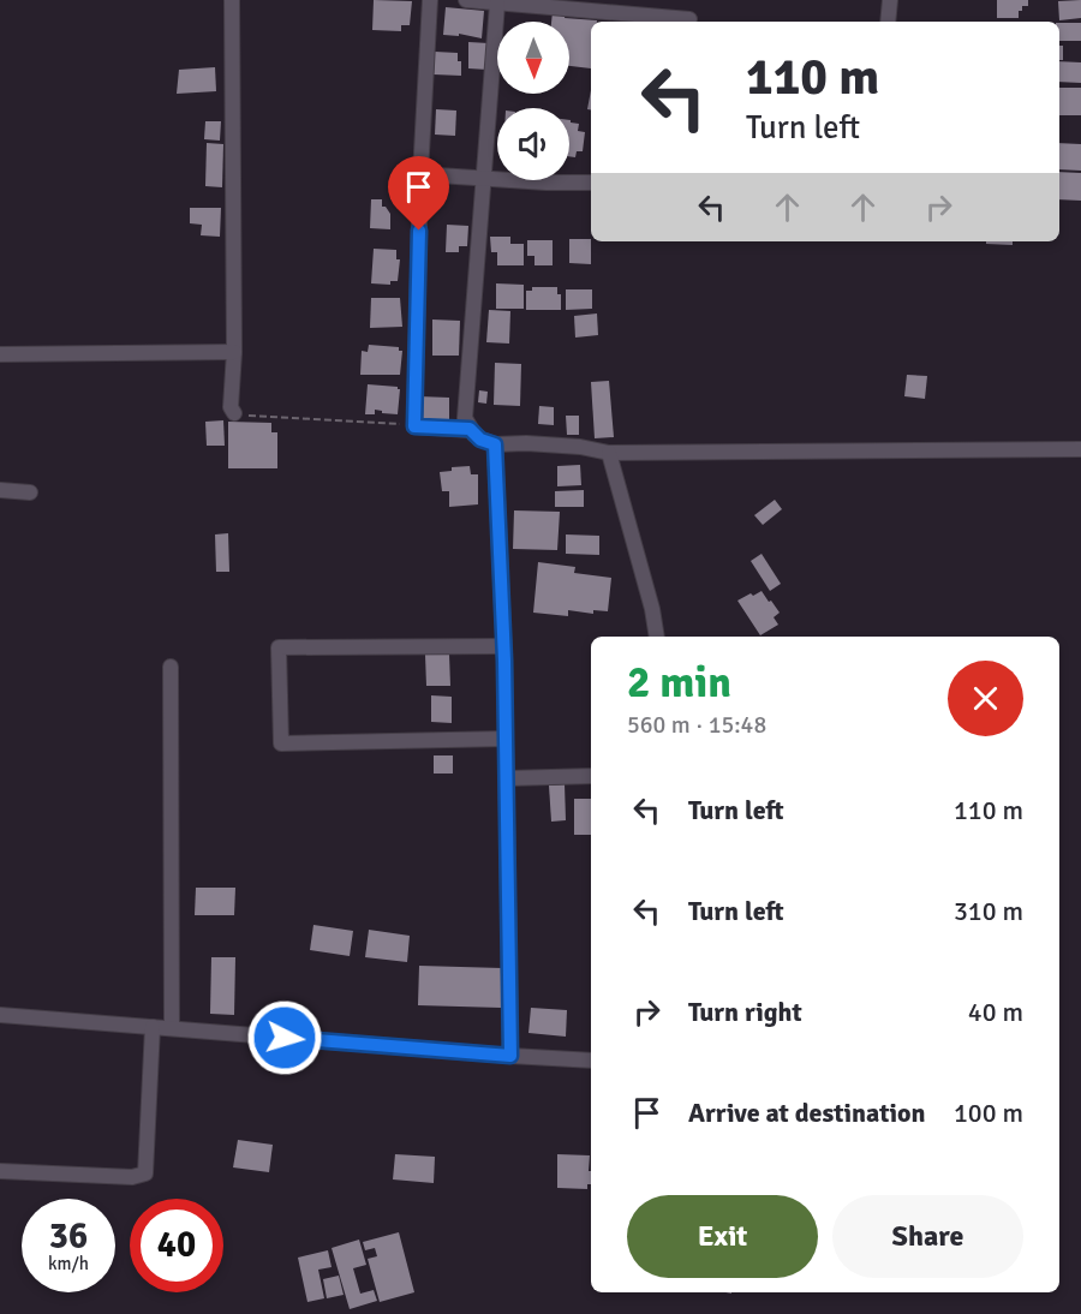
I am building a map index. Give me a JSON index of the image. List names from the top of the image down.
{
  "north": "bottom",
  "page": {
    "turn": ["110 m", "Turn left"],
    "heading": ["2 min", "560 m · 15:48"],
    "list": [
      {
        "name": "Turn left",
        "value": "110 m"
      },
      {
        "name": "Turn left",
        "value": "310 m"
      },
      {
        "name": "Turn right",
        "value": "40 m"
      },
      {
        "name": "Arrive at destination",
        "value": "100 m"
      }
    ],
    "buttons": ["Exit", "Share"],
    "speed": "36 km/h",
    "limit": "40"
  }
}
